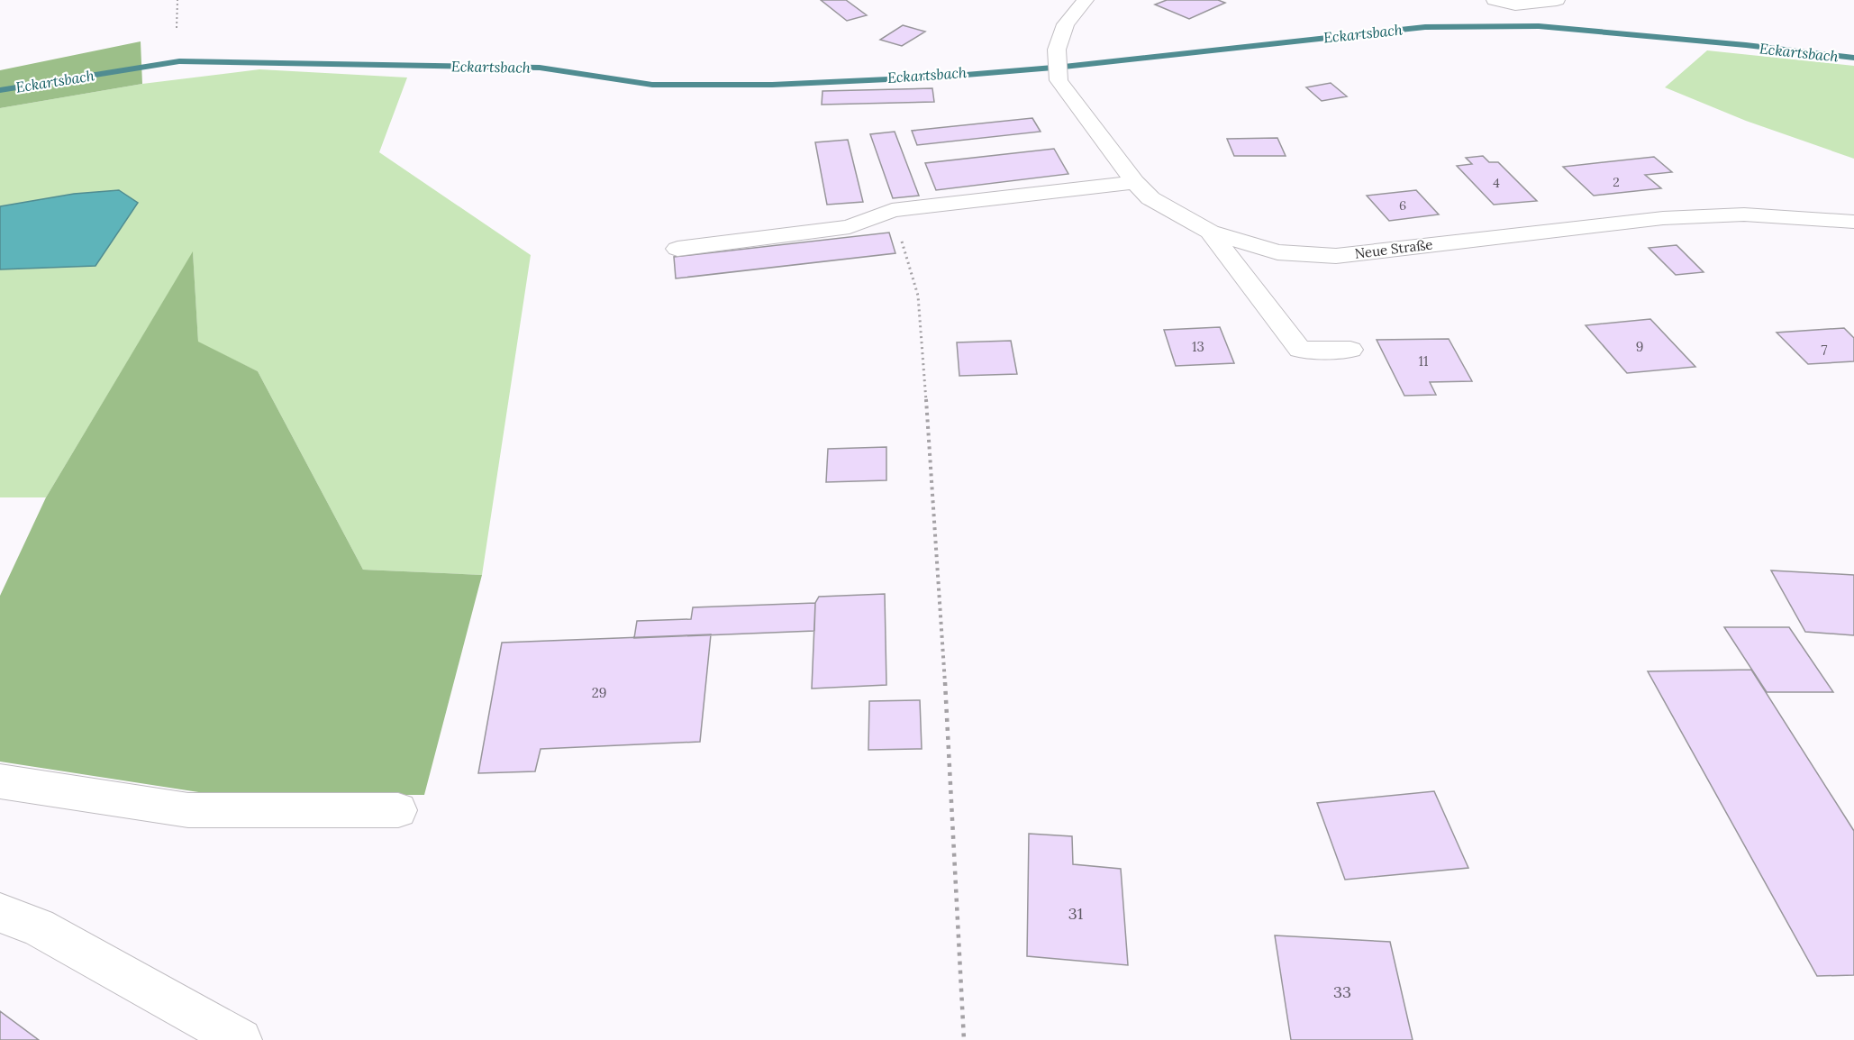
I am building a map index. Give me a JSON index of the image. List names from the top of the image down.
{
  "streets": {
    "street": ["Neue Straße"]
  },
  "water": ["Eckartsbach"],
  "house_numbers": [
    "2",
    "4",
    "6",
    "13",
    "9",
    "7",
    "11",
    "29",
    "31",
    "33"
  ]
}
